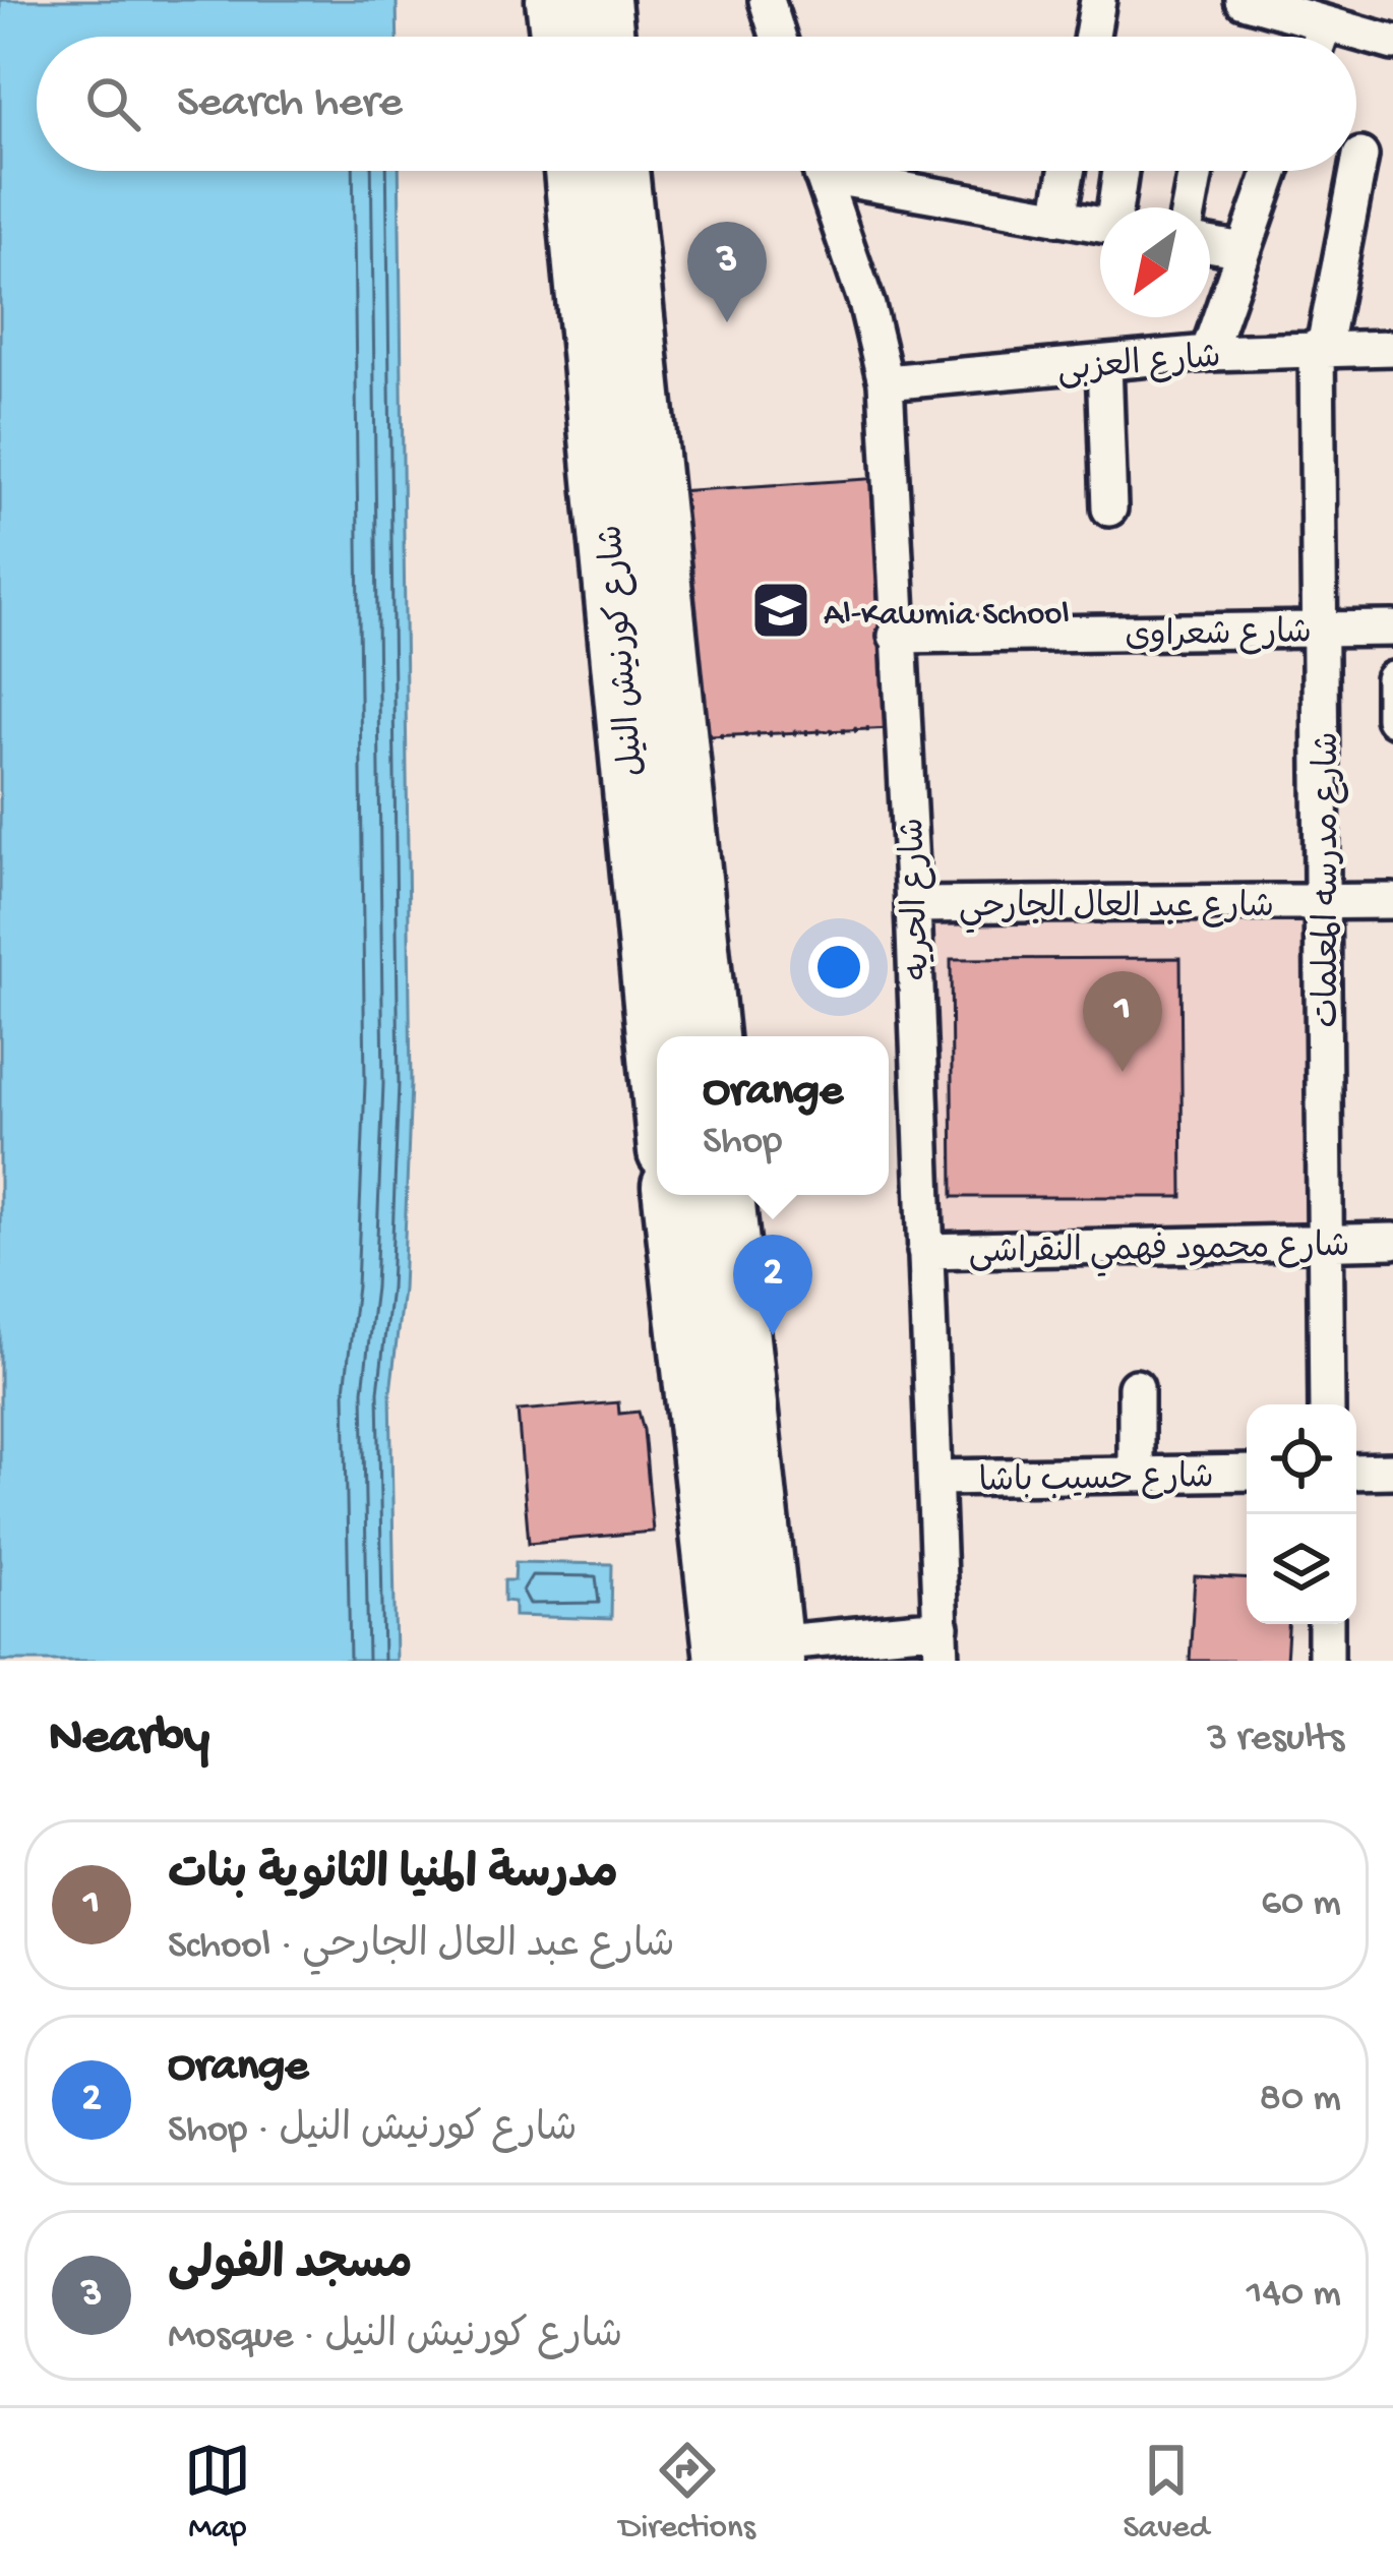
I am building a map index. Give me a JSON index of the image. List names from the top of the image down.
{
  "streets": {
    "main road": ["شارع كورنيش النيل"],
    "street": [
      "شارع العزبى",
      "شارع شعراوى",
      "شارع مدرسه المعلمات",
      "شارع الحريه",
      "شارع عبد العال الجارحي",
      "شارع محمود فهمي النقراشى",
      "شارع حسيب باشا"
    ]
  },
  "crossings": [
    ["شارع العزبى", "شارع مدرسه المعلمات"],
    ["شارع العزبى", "شارع الحريه"],
    ["شارع شعراوى", "شارع مدرسه المعلمات"],
    ["شارع شعراوى", "شارع الحريه"],
    ["شارع مدرسه المعلمات", "شارع عبد العال الجارحي"],
    ["شارع مدرسه المعلمات", "شارع محمود فهمي النقراشى"],
    ["شارع الحريه", "شارع عبد العال الجارحي"],
    ["شارع الحريه", "شارع محمود فهمي النقراشى"],
    ["شارع الحريه", "شارع حسيب باشا"]
  ],
  "places": {
    "school or university": ["Al-Kawmia School"]
  },
  "north": "bottom left",
  "page": {
    "search": "Search here",
    "pins": ["3", "1", "2"],
    "popup": ["Orange", "Shop"],
    "heading": ["Nearby", "3 results"],
    "list": [
      {
        "mark": "1",
        "name": "مدرسة المنيا الثانوية بنات",
        "note": "School · شارع عبد العال الجارحي",
        "value": "60 m"
      },
      {
        "mark": "2",
        "name": "Orange",
        "note": "Shop · شارع كورنيش النيل",
        "value": "80 m"
      },
      {
        "mark": "3",
        "name": "مسجد الفولى",
        "note": "Mosque · شارع كورنيش النيل",
        "value": "140 m"
      }
    ],
    "nav": ["Map", "Directions", "Saved"]
  }
}
